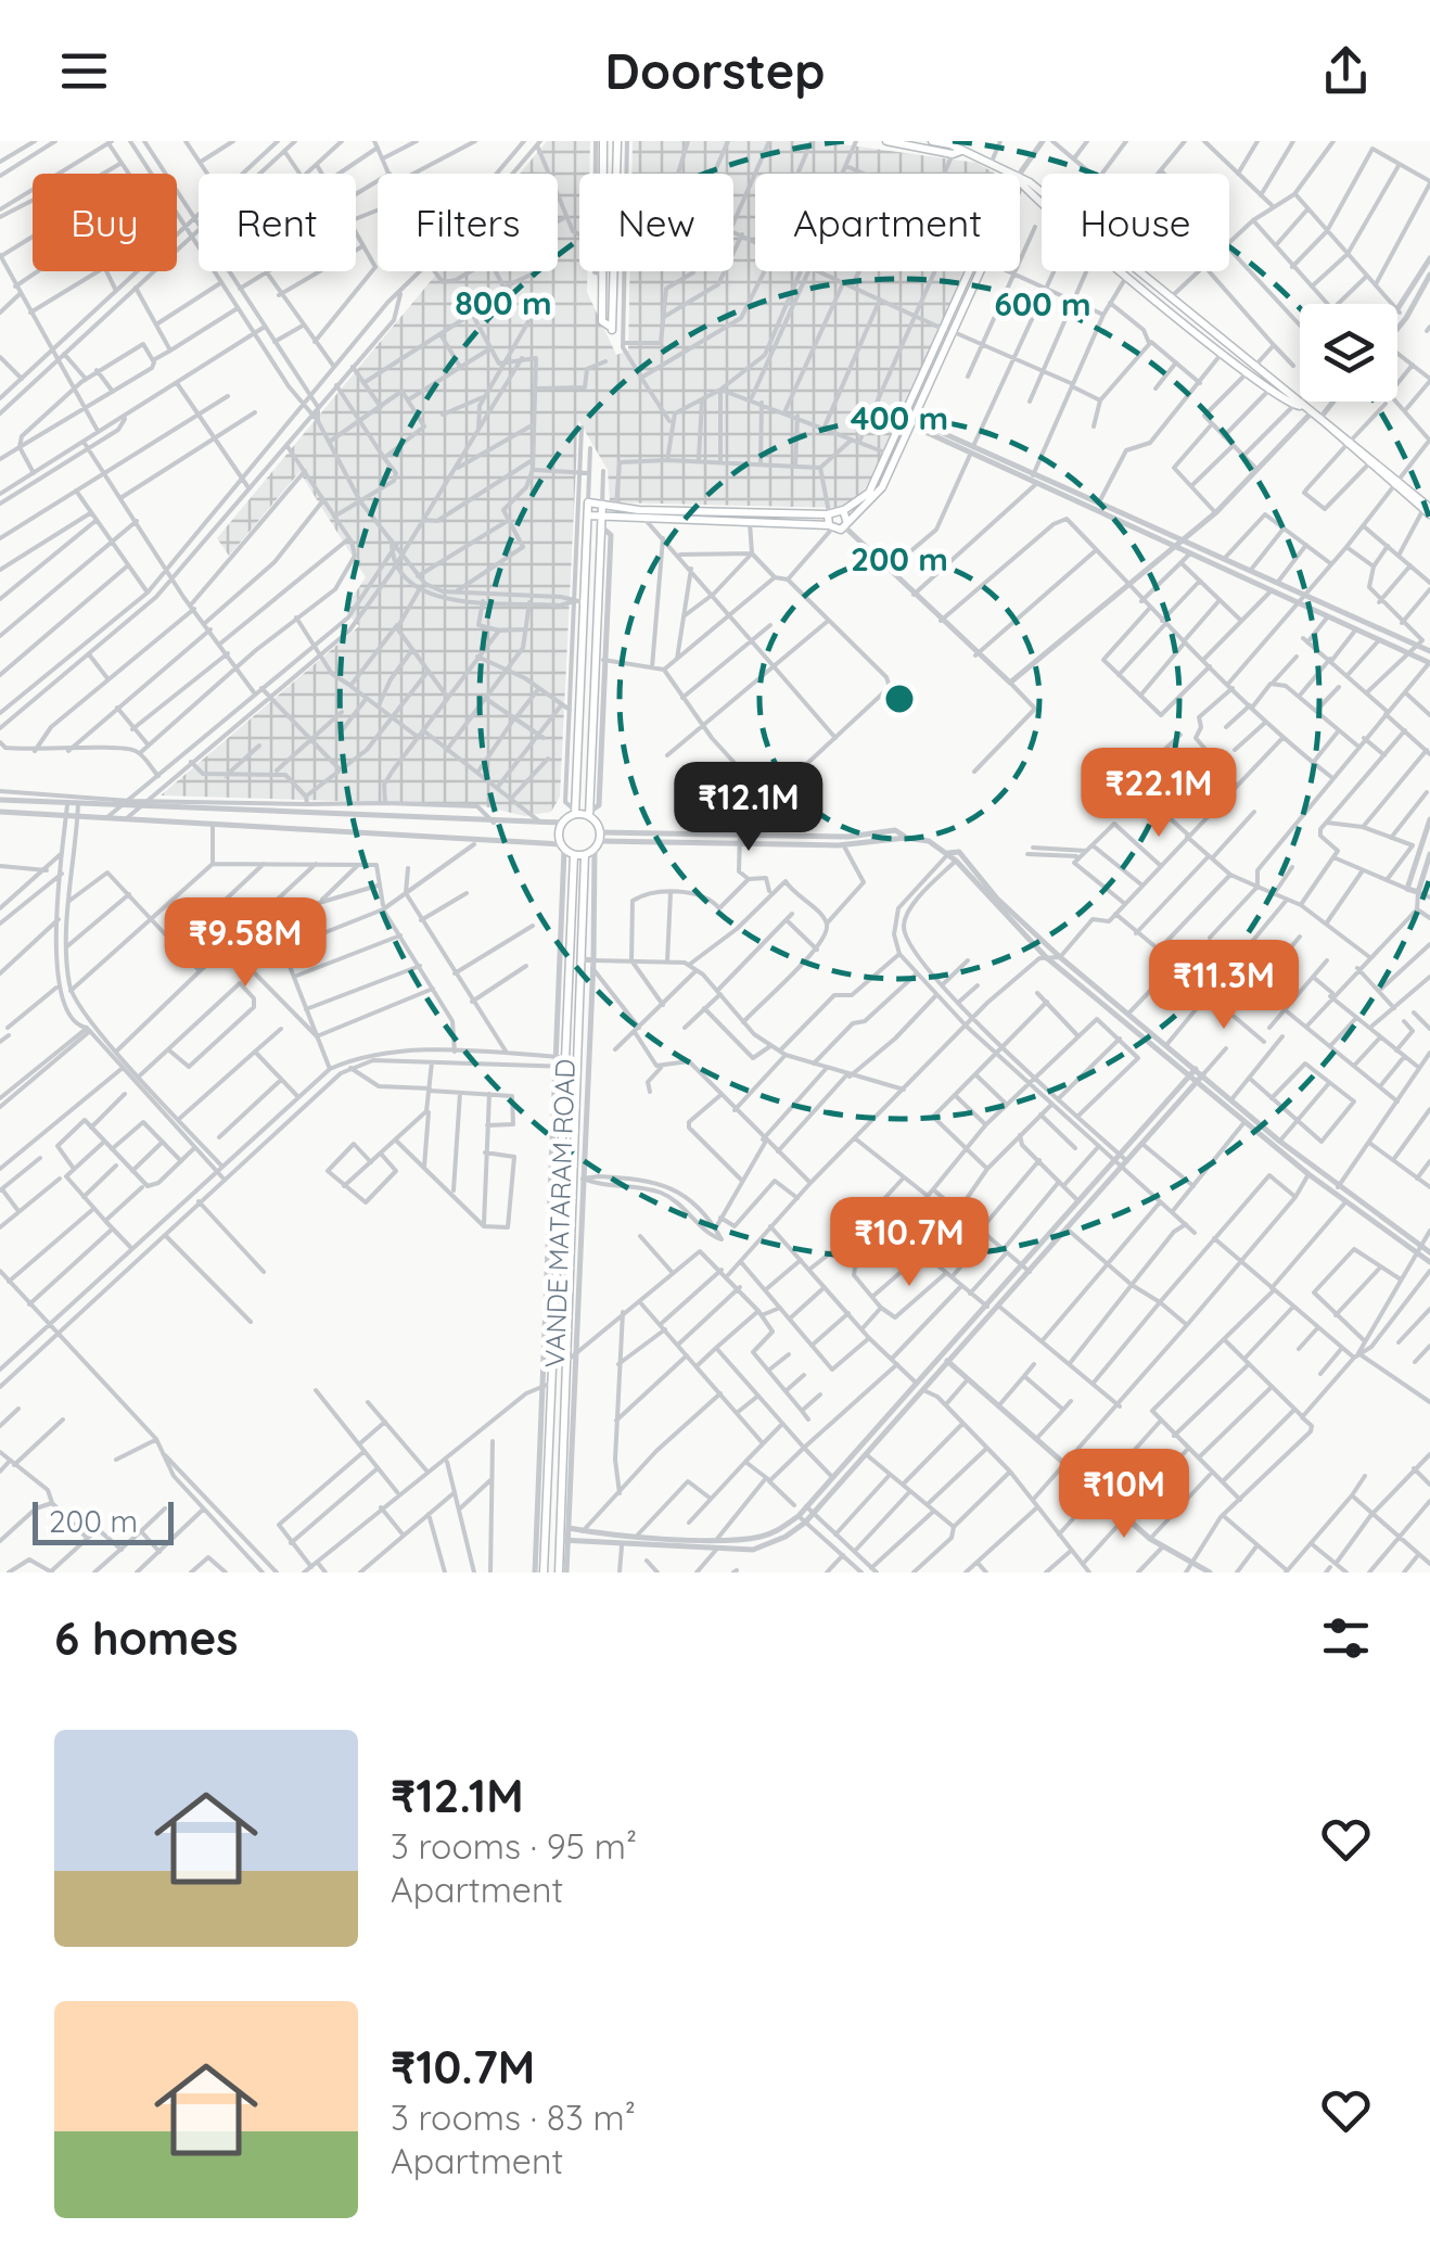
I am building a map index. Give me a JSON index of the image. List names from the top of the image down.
{
  "streets": {
    "main road": ["VANDE MATARAM ROAD"]
  },
  "scale_bar": "200 m",
  "page": {
    "header": "Doorstep",
    "chip": [
      "Buy",
      "Rent",
      "Filters",
      "New",
      "Apartment",
      "House"
    ],
    "price": [
      "₹22.1M",
      "₹12.1M",
      "₹9.58M",
      "₹11.3M",
      "₹10.7M",
      "₹10M"
    ],
    "scale": "200 m",
    "heading": "6 homes",
    "list": [
      {
        "name": "₹12.1M",
        "note": "3 rooms · 95 m² · Apartment"
      },
      {
        "name": "₹10.7M",
        "note": "3 rooms · 83 m² · Apartment"
      }
    ]
  },
  "rings": [
    "800 m",
    "600 m",
    "400 m",
    "200 m"
  ]
}
